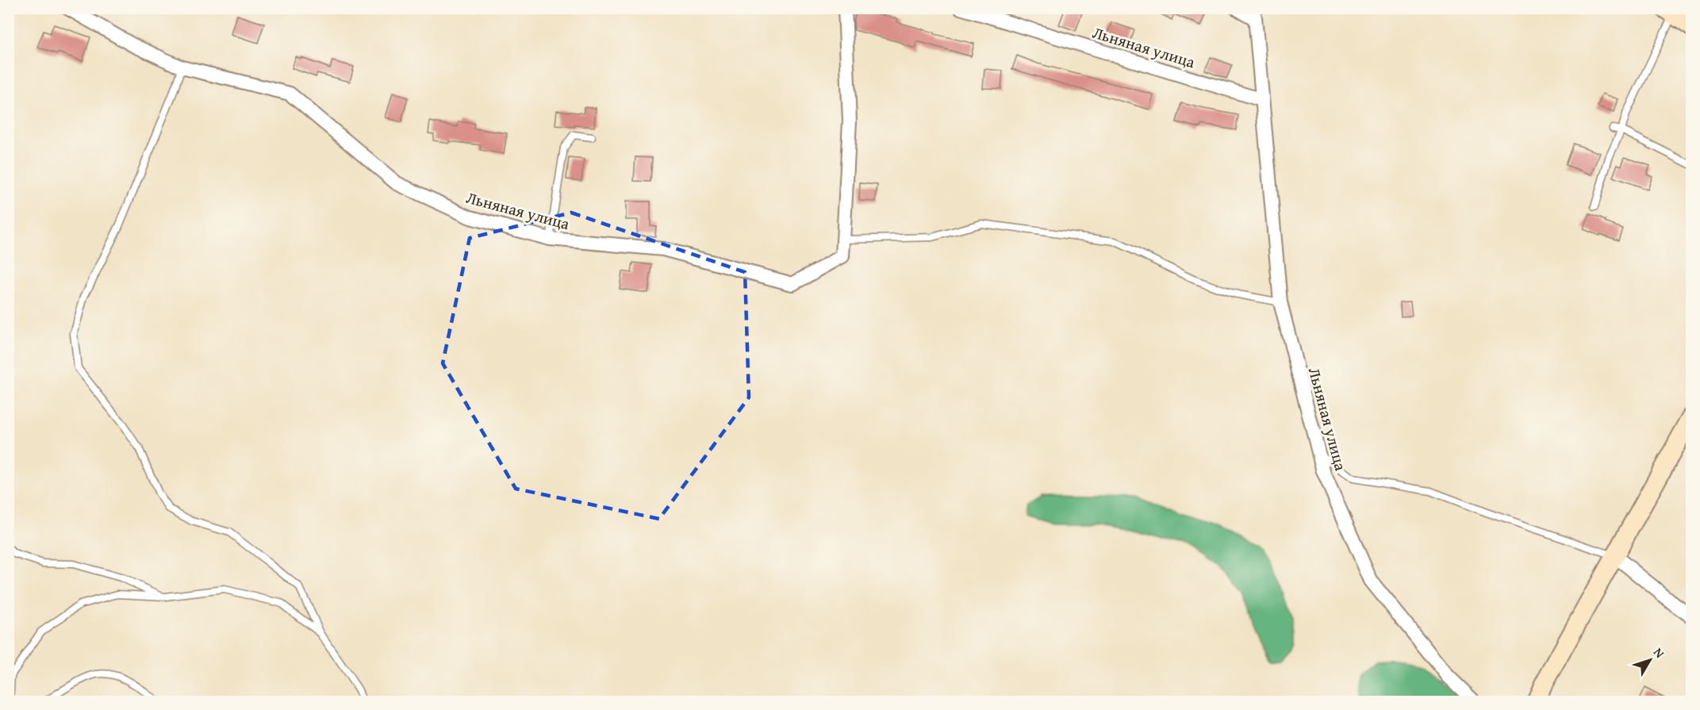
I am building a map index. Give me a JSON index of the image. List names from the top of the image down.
{
  "streets": {
    "street": ["Льняная улица"]
  },
  "north": "top right"
}
